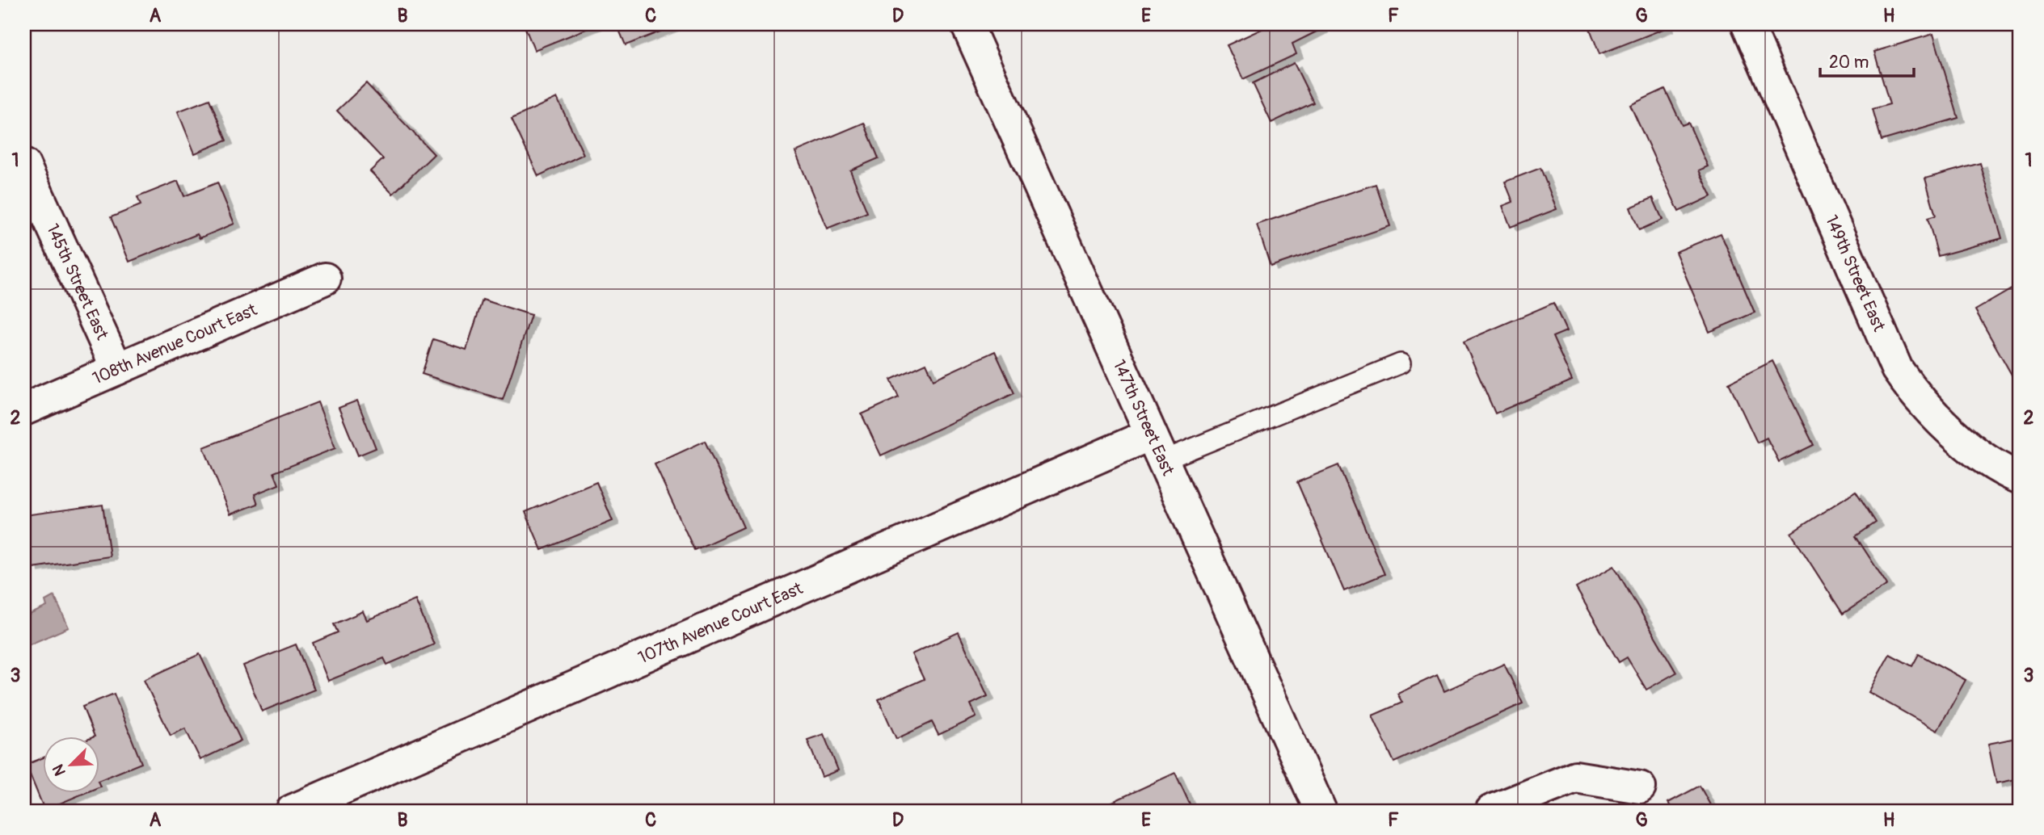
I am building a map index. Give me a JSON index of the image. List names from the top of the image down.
{
  "streets": {
    "street": [
      "149th Street East",
      "145th Street East",
      "108th Avenue Court East",
      "147th Street East",
      "107th Avenue Court East"
    ]
  },
  "crossings": [
    ["145th Street East", "108th Avenue Court East"],
    ["147th Street East", "107th Avenue Court East"]
  ],
  "scale_bar": "20 m",
  "north": "bottom left",
  "grid": {
    "columns": [
      "A",
      "B",
      "C",
      "D",
      "E",
      "F",
      "G",
      "H"
    ],
    "rows": ["1", "2", "3"]
  }
}
